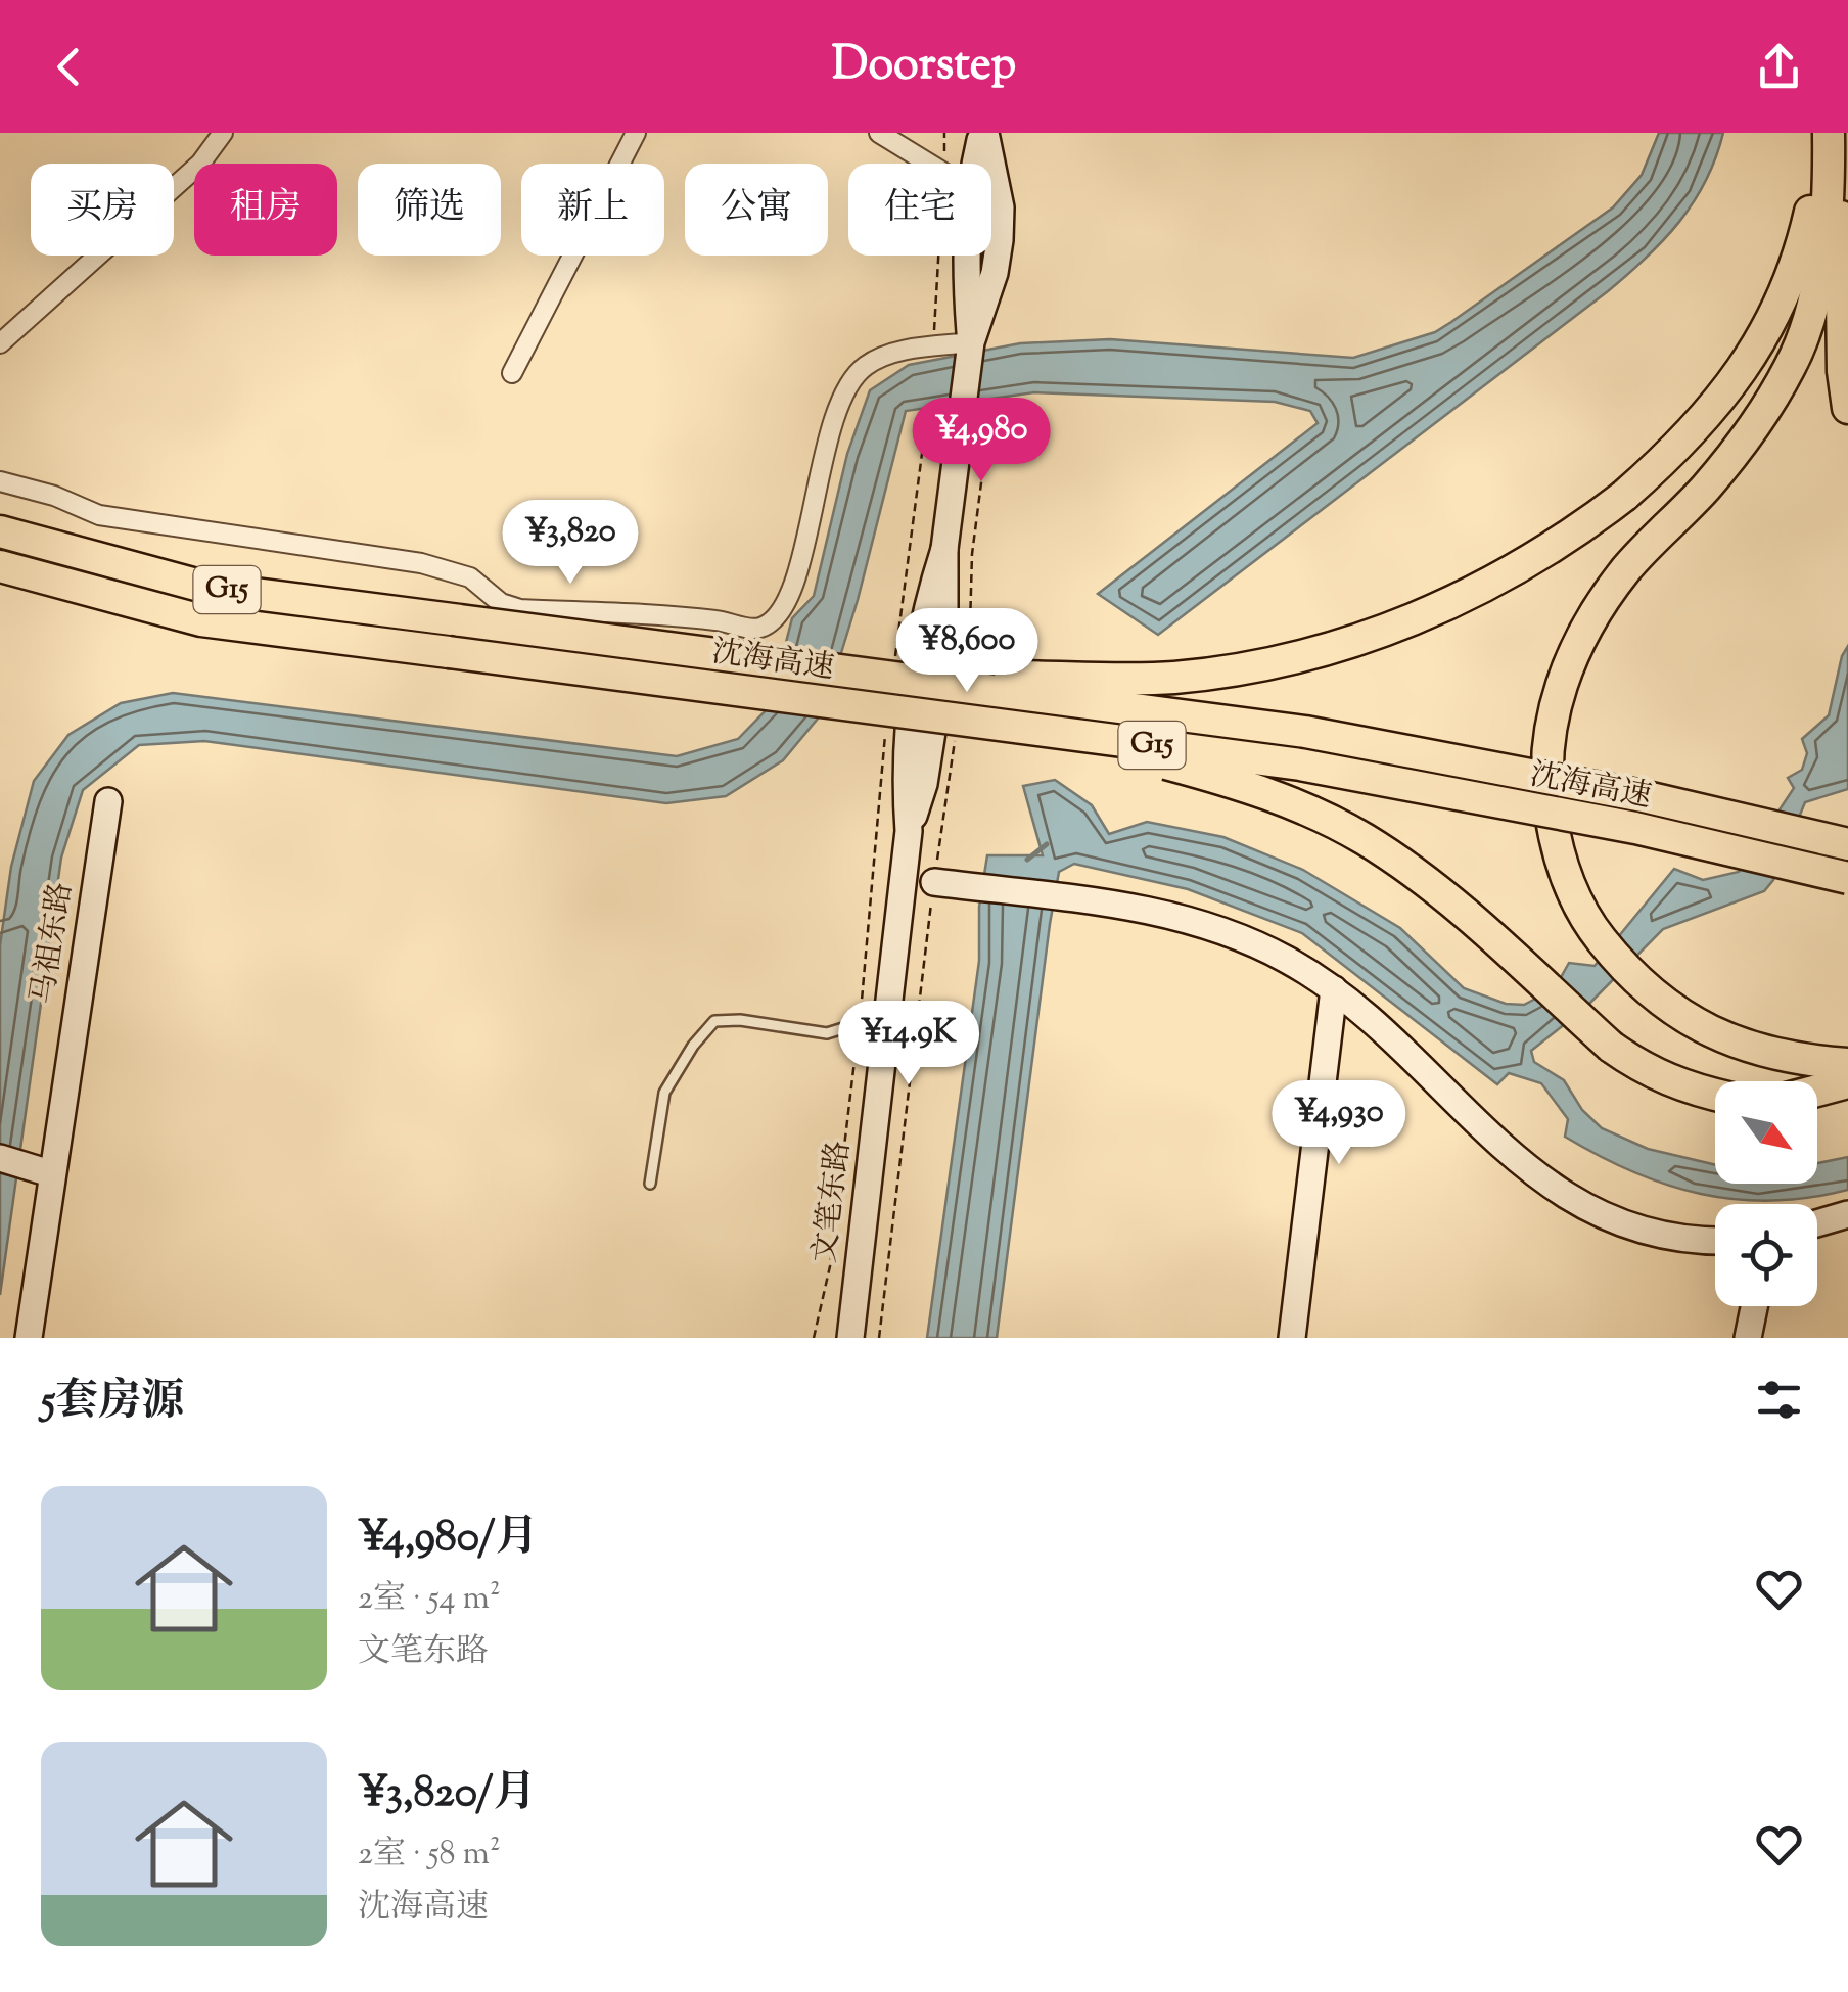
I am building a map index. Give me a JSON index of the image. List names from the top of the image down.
{
  "streets": {
    "highway": ["G15", "沈海高速"],
    "main road": ["马祖东路", "文笔东路"]
  },
  "north": "bottom right",
  "page": {
    "header": "Doorstep",
    "chip": [
      "买房",
      "租房",
      "筛选",
      "新上",
      "公寓",
      "住宅"
    ],
    "price": [
      "¥4,980",
      "¥3,820",
      "¥8,600",
      "¥14.9K",
      "¥4,930"
    ],
    "heading": "5套房源",
    "list": [
      {
        "name": "¥4,980/月",
        "note": "2室 · 54 m² · 文笔东路"
      },
      {
        "name": "¥3,820/月",
        "note": "2室 · 58 m² · 沈海高速"
      }
    ]
  }
}
